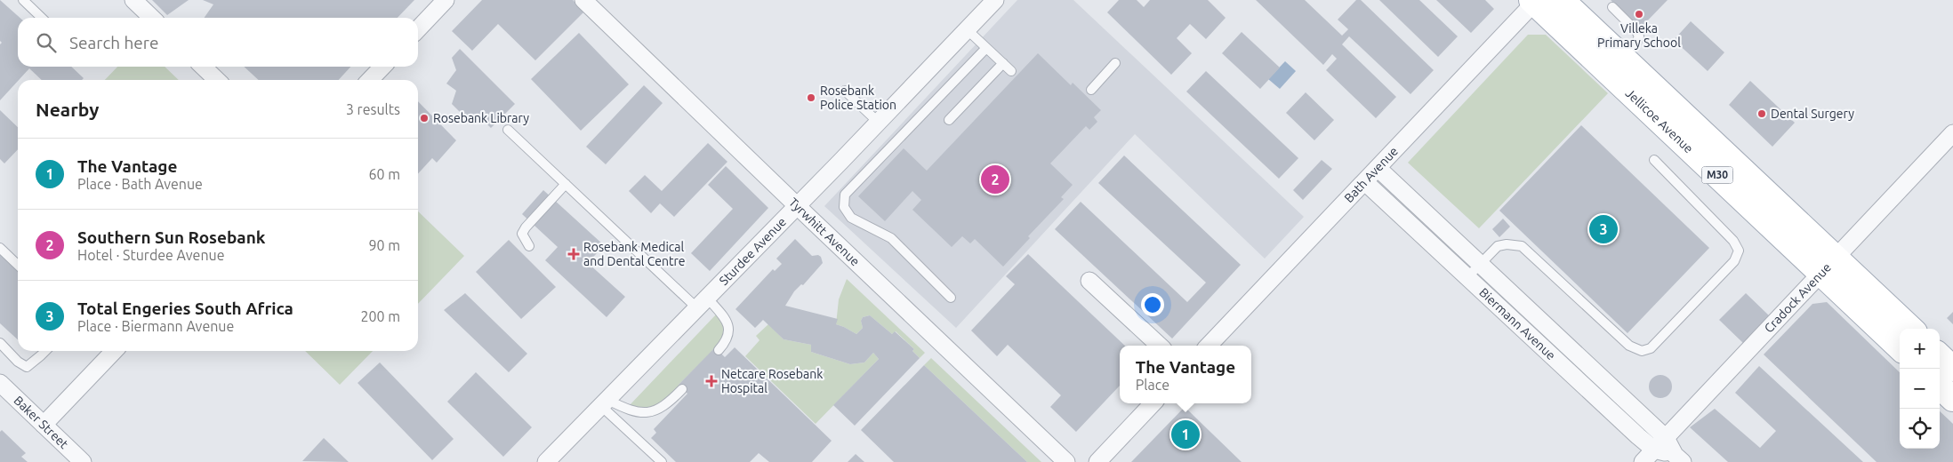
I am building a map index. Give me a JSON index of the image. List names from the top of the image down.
{
  "streets": {
    "main road": ["Jellicoe Avenue", "M30"],
    "street": [
      "Bath Avenue",
      "Tyrwhitt Avenue",
      "Sturdee Avenue",
      "Cradock Avenue",
      "Biermann Avenue",
      "Baker Street"
    ]
  },
  "crossings": [
    ["Jellicoe Avenue", "Bath Avenue"],
    ["Jellicoe Avenue", "Cradock Avenue"],
    ["Bath Avenue", "Biermann Avenue"],
    ["Tyrwhitt Avenue", "Sturdee Avenue"],
    ["Cradock Avenue", "Biermann Avenue"]
  ],
  "places": {
    "other": [
      "Villeka Primary School",
      "Rosebank Police Station",
      "Dental Surgery",
      "Rosebank Library"
    ],
    "health": ["Rosebank Medical and Dental Centre", "Netcare Rosebank Hospital"]
  },
  "page": {
    "search": "Search here",
    "heading": ["Nearby", "3 results"],
    "list": [
      {
        "mark": "1",
        "name": "The Vantage",
        "note": "Place · Bath Avenue",
        "value": "60 m"
      },
      {
        "mark": "2",
        "name": "Southern Sun Rosebank",
        "note": "Hotel · Sturdee Avenue",
        "value": "90 m"
      },
      {
        "mark": "3",
        "name": "Total Engeries South Africa",
        "note": "Place · Biermann Avenue",
        "value": "200 m"
      }
    ],
    "pins": ["2", "3", "1"],
    "map_buttons": ["+", "−"],
    "popup": ["The Vantage", "Place"]
  }
}
